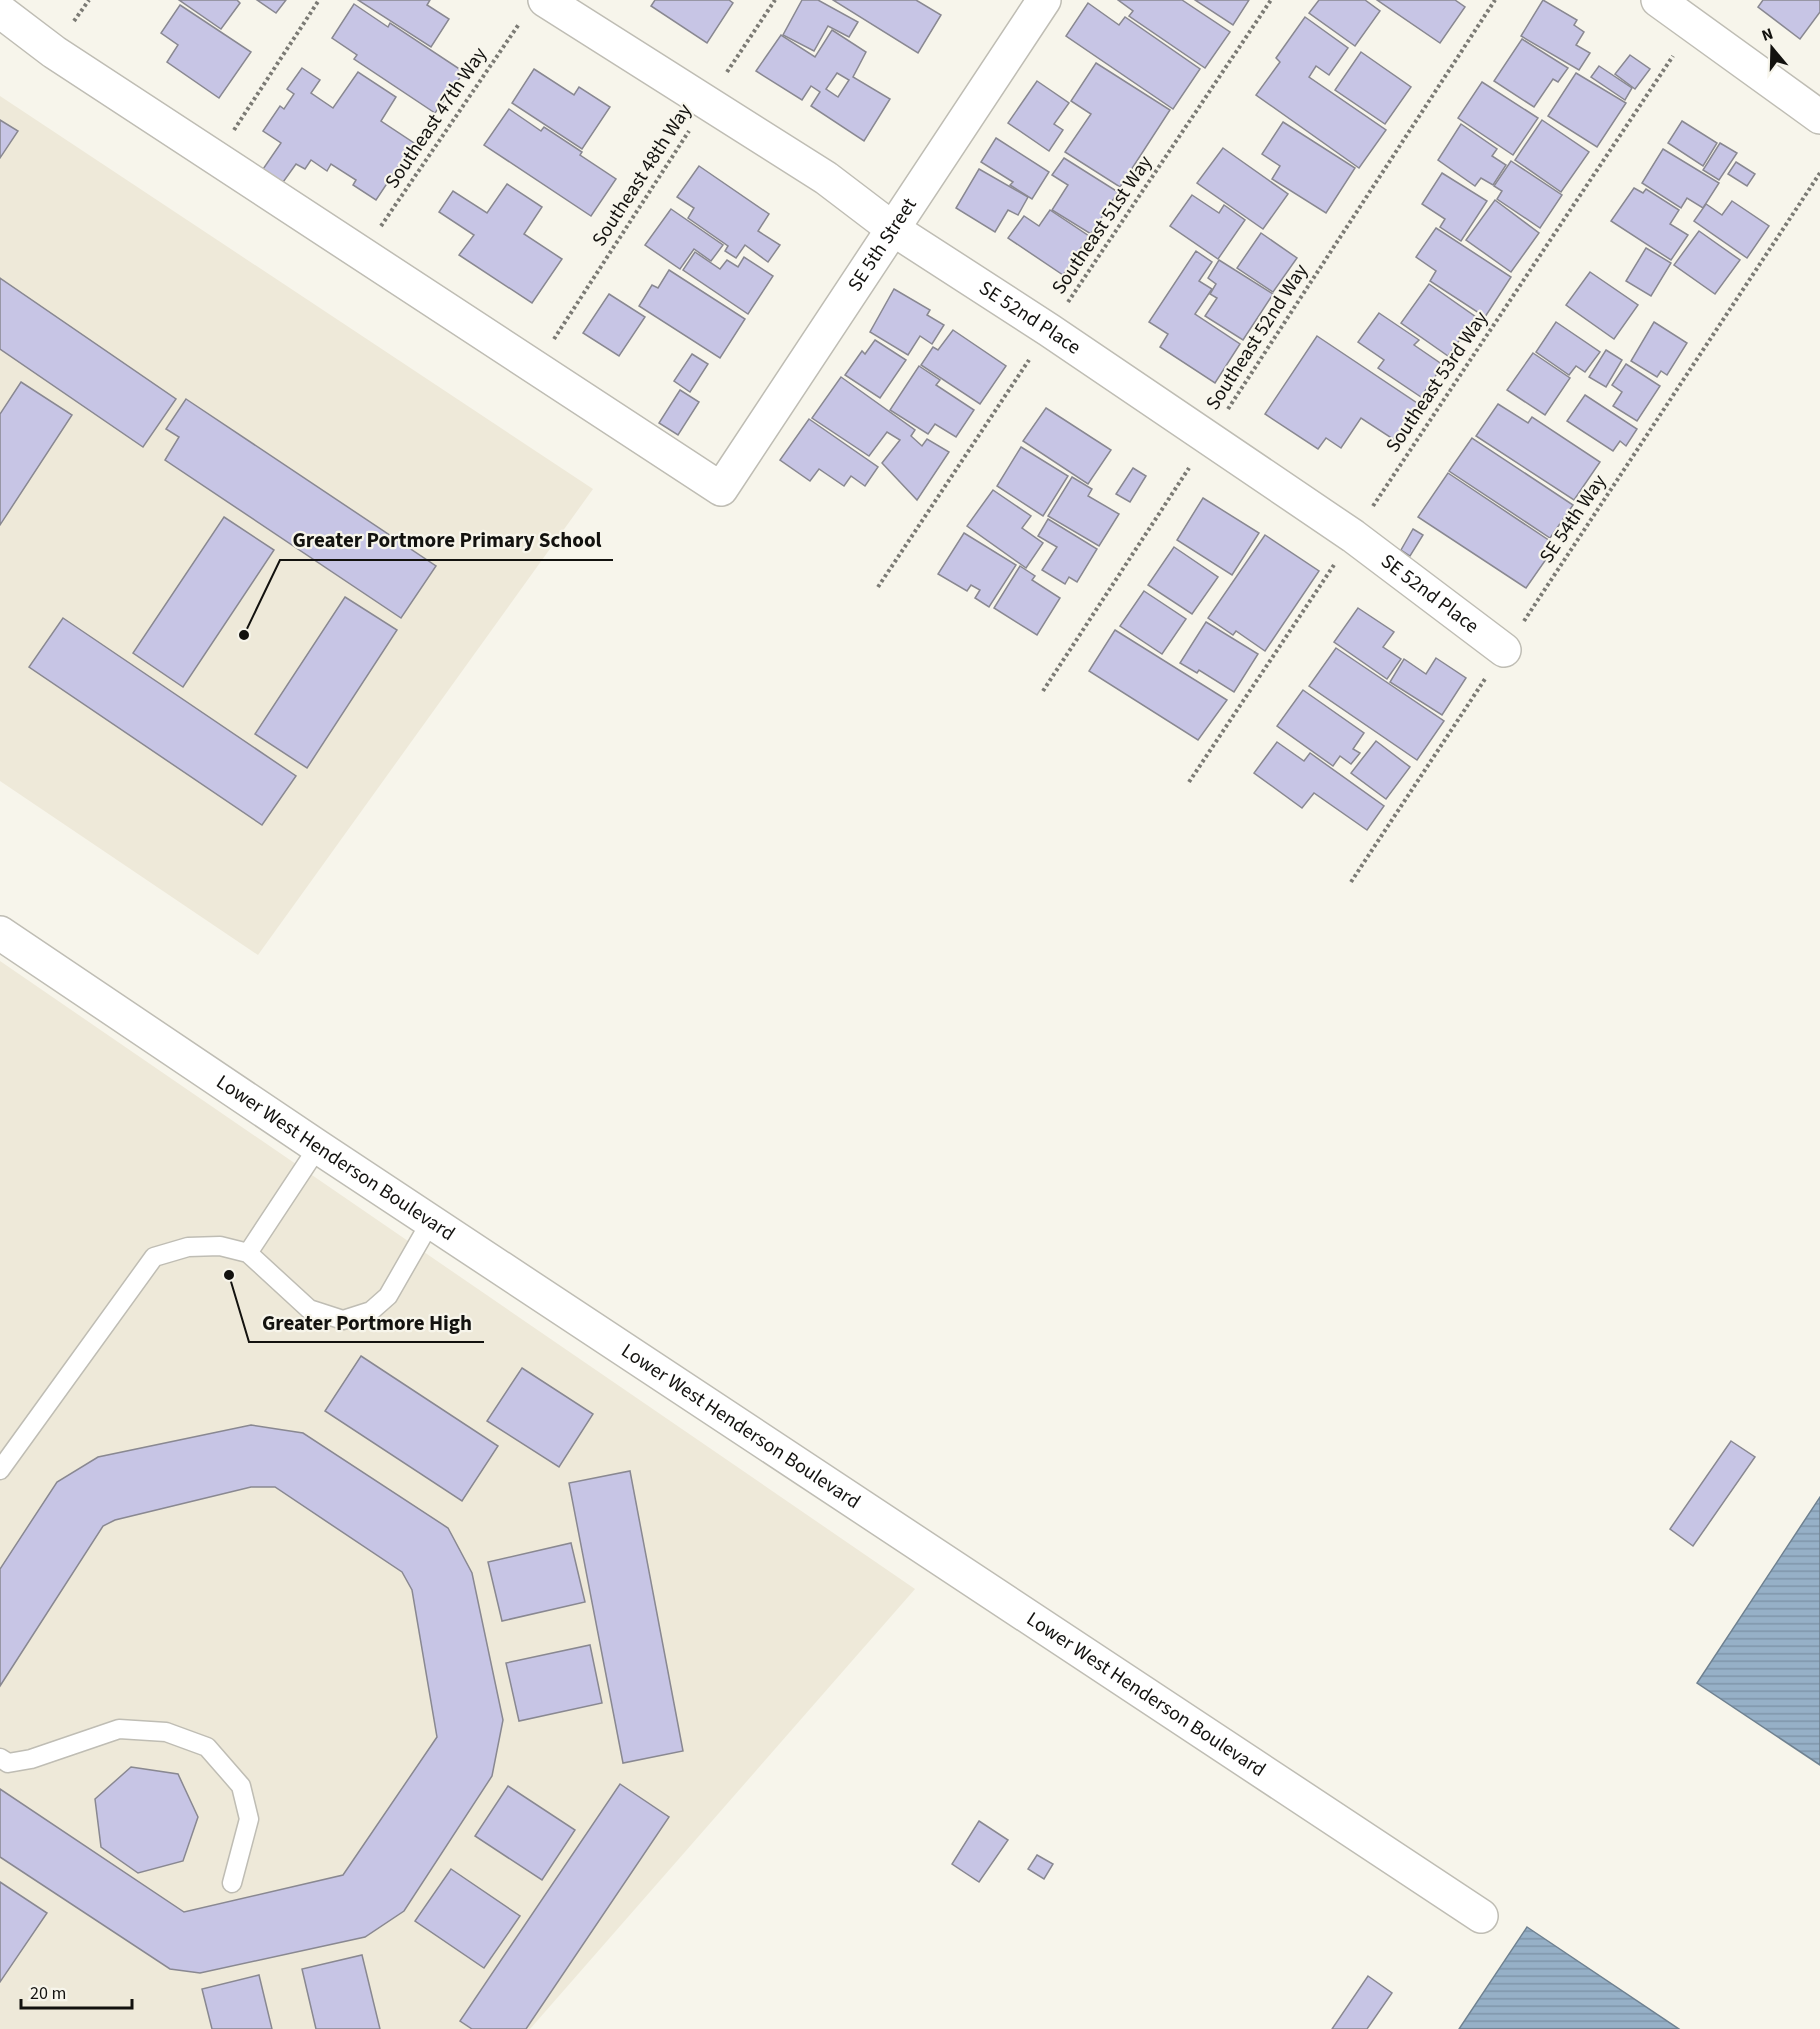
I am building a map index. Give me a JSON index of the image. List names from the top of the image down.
{
  "streets": {
    "street": ["SE 5th Street", "SE 52nd Place", "Lower West Henderson Boulevard"],
    "path": [
      "Southeast 47th Way",
      "Southeast 48th Way",
      "Southeast 51st Way",
      "Southeast 52nd Way",
      "Southeast 53rd Way",
      "SE 54th Way"
    ]
  },
  "crossings": [
    ["Southeast 47th Way", "SE 52nd Place"],
    ["Southeast 48th Way", "SE 5th Street"],
    ["Southeast 48th Way", "SE 52nd Place"],
    ["Southeast 51st Way", "SE 52nd Place"],
    ["SE 5th Street", "SE 52nd Place"],
    ["SE 52nd Place", "Southeast 52nd Way"],
    ["SE 52nd Place", "Southeast 53rd Way"],
    ["SE 52nd Place", "SE 54th Way"]
  ],
  "places": ["Greater Portmore Primary School", "Greater Portmore High"],
  "scale_bar": "20 m",
  "north": "top"
}
